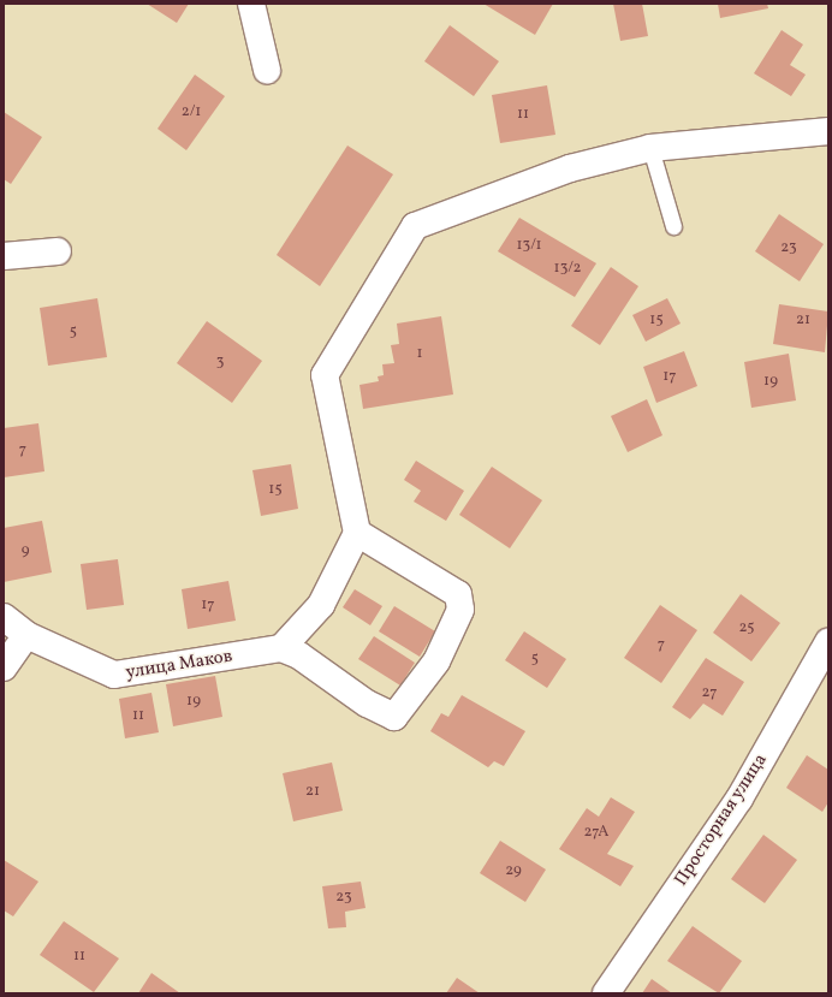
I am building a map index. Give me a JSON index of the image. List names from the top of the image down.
{
  "streets": {
    "street": ["улица Маков", "Просторная улица"]
  },
  "house_numbers": [
    "2/1",
    "11",
    "13/1",
    "23",
    "13/2",
    "15",
    "21",
    "5",
    "1",
    "3",
    "17",
    "19",
    "7",
    "15",
    "9",
    "17",
    "25",
    "7",
    "5",
    "27",
    "19",
    "11",
    "21",
    "27А",
    "29",
    "23",
    "11"
  ]
}
